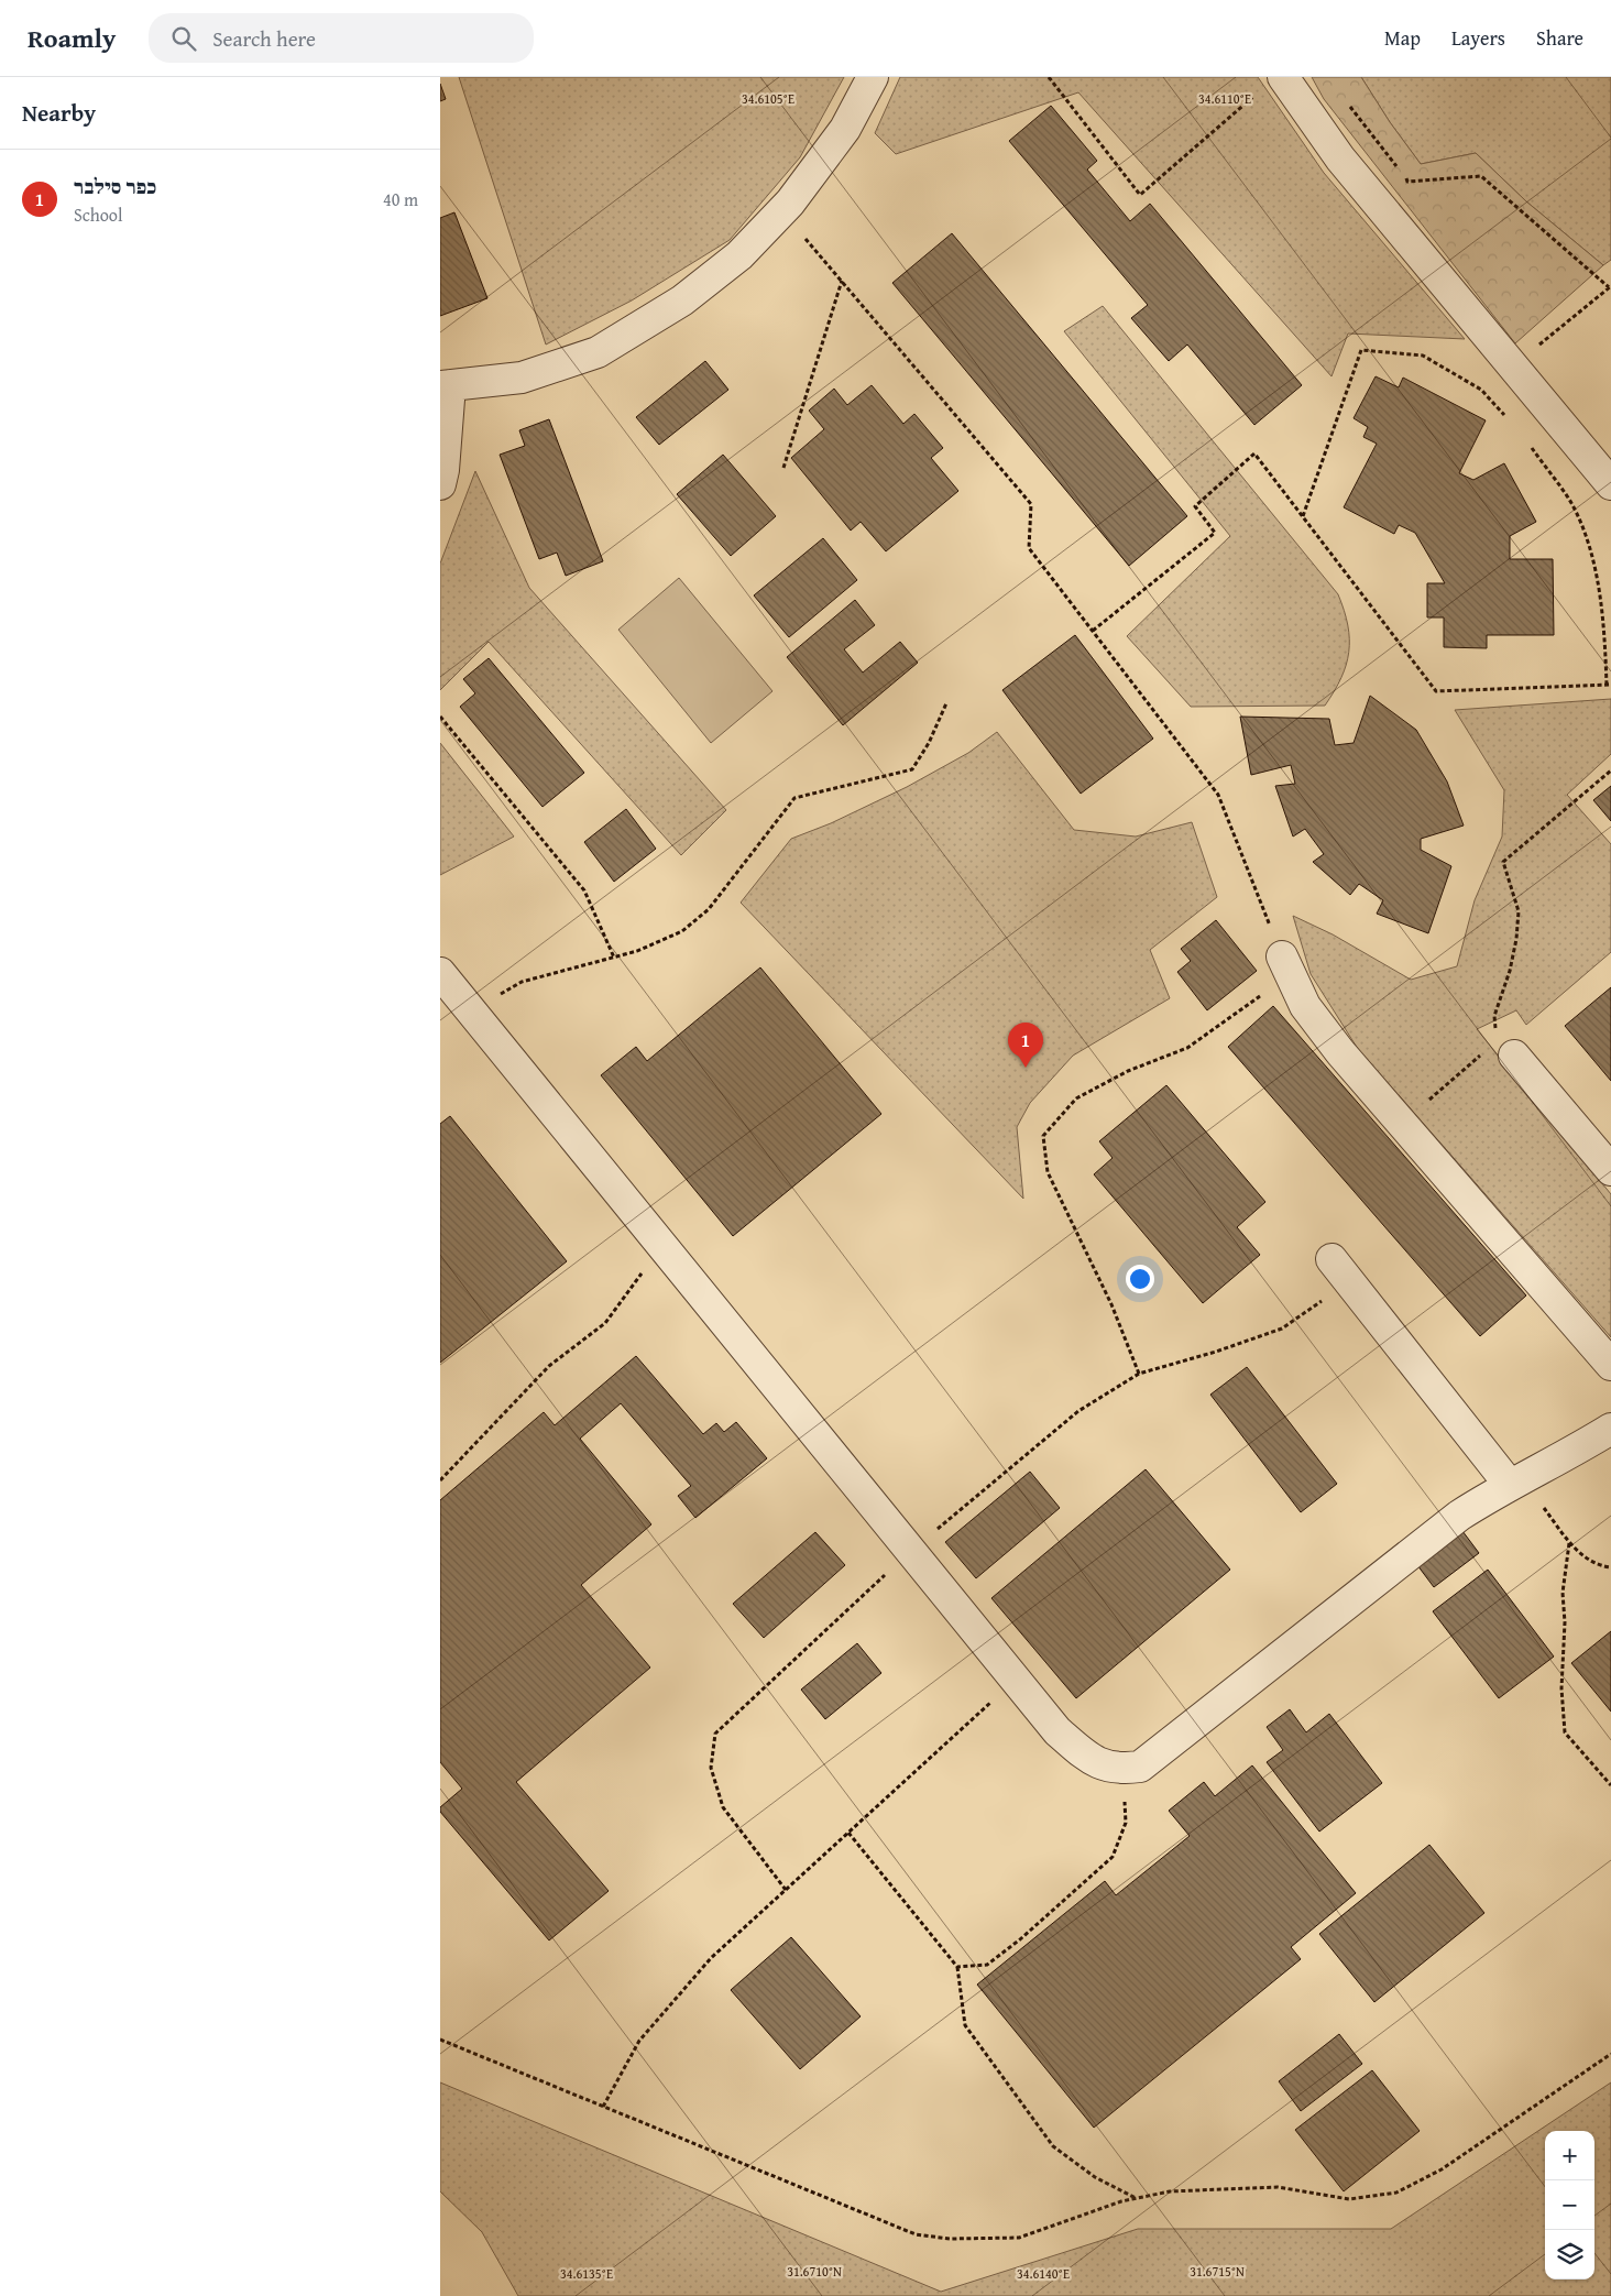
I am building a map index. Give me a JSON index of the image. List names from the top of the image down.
{
  "page": {
    "header": "Roamly",
    "search": "Search here",
    "nav": ["Map", "Layers", "Share"],
    "heading": "Nearby",
    "list": [
      {
        "mark": "1",
        "name": "כפר סילבר",
        "note": "School",
        "value": "40 m"
      }
    ],
    "pins": "1",
    "map_buttons": ["+", "−"]
  },
  "coordinates": [
    "34.6105°E",
    "34.6110°E",
    "31.6710°N",
    "31.6715°N",
    "34.6135°E",
    "34.6140°E"
  ]
}
